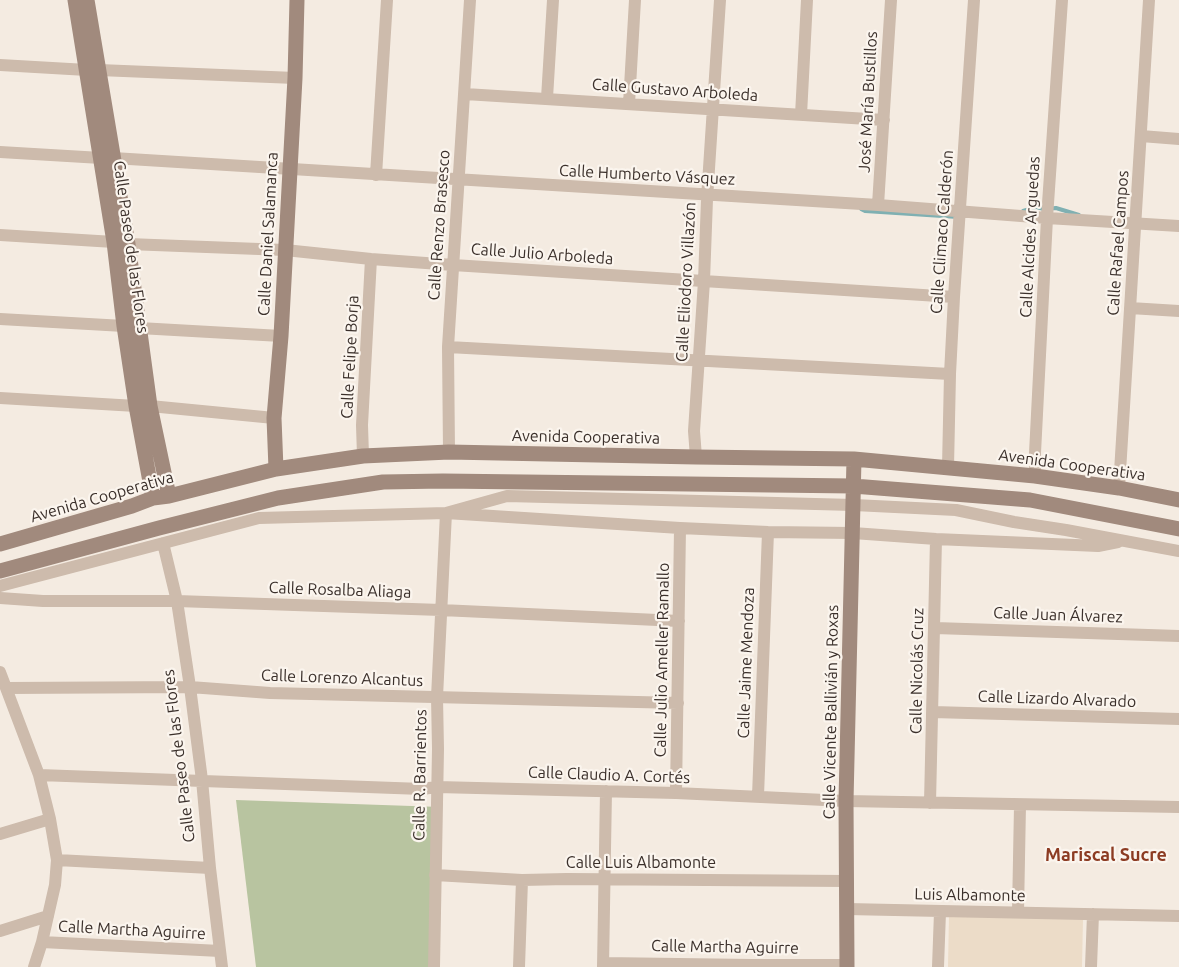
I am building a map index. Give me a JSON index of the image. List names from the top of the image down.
{
  "streets": {
    "street": [
      "Calle Gustavo Arboleda",
      "José María Bustillos",
      "Calle Humberto Vásquez",
      "Calle Renzo Brasesco",
      "Calle Climaco Calderón",
      "Calle Daniel Salamanca",
      "Calle Alcides Arguedas",
      "Calle Rafael Campos",
      "Calle Paseo de las Flores",
      "Calle Julio Arboleda",
      "Calle Eliodoro Villazón",
      "Calle Felipe Borja",
      "Avenida Cooperativa",
      "Calle Rosalba Aliaga",
      "Calle Juan Álvarez",
      "Calle Julio Ameller Ramallo",
      "Calle Jaime Mendoza",
      "Calle Nicolás Cruz",
      "Calle Lorenzo Alcantus",
      "Calle Lizardo Alvarado",
      "Calle Vicente Ballivián y Roxas",
      "Calle R. Barrientos",
      "Calle Claudio A. Cortés",
      "Calle Luis Albamonte",
      "Luis Albamonte",
      "Calle Martha Aguirre"
    ]
  },
  "crossings": [
    ["Calle Gustavo Arboleda", "José María Bustillos"],
    ["Calle Gustavo Arboleda", "Calle Renzo Brasesco"],
    ["Calle Gustavo Arboleda", "Calle Eliodoro Villazón"],
    ["José María Bustillos", "Calle Humberto Vásquez"],
    ["Calle Humberto Vásquez", "Calle Renzo Brasesco"],
    ["Calle Humberto Vásquez", "Calle Climaco Calderón"],
    ["Calle Humberto Vásquez", "Calle Daniel Salamanca"],
    ["Calle Humberto Vásquez", "Calle Alcides Arguedas"],
    ["Calle Humberto Vásquez", "Calle Rafael Campos"],
    ["Calle Humberto Vásquez", "Calle Paseo de las Flores"],
    ["Calle Humberto Vásquez", "Calle Eliodoro Villazón"],
    ["Calle Renzo Brasesco", "Calle Julio Arboleda"],
    ["Calle Renzo Brasesco", "Avenida Cooperativa"],
    ["Calle Climaco Calderón", "Calle Julio Arboleda"],
    ["Calle Climaco Calderón", "Avenida Cooperativa"],
    ["Calle Daniel Salamanca", "Calle Julio Arboleda"],
    ["Calle Daniel Salamanca", "Avenida Cooperativa"],
    ["Calle Alcides Arguedas", "Avenida Cooperativa"],
    ["Calle Rafael Campos", "Avenida Cooperativa"],
    ["Calle Paseo de las Flores", "Calle Julio Arboleda"],
    ["Calle Paseo de las Flores", "Avenida Cooperativa"],
    ["Calle Paseo de las Flores", "Calle Rosalba Aliaga"],
    ["Calle Paseo de las Flores", "Calle Lorenzo Alcantus"],
    ["Calle Paseo de las Flores", "Calle Claudio A. Cortés"],
    ["Calle Paseo de las Flores", "Calle Martha Aguirre"],
    ["Calle Julio Arboleda", "Calle Eliodoro Villazón"],
    ["Calle Julio Arboleda", "Calle Felipe Borja"],
    ["Calle Eliodoro Villazón", "Avenida Cooperativa"],
    ["Calle Felipe Borja", "Avenida Cooperativa"],
    ["Avenida Cooperativa", "Calle Vicente Ballivián y Roxas"],
    ["Calle Rosalba Aliaga", "Calle Julio Ameller Ramallo"],
    ["Calle Rosalba Aliaga", "Calle R. Barrientos"],
    ["Calle Juan Álvarez", "Calle Nicolás Cruz"],
    ["Calle Julio Ameller Ramallo", "Calle Lorenzo Alcantus"],
    ["Calle Julio Ameller Ramallo", "Calle Claudio A. Cortés"],
    ["Calle Jaime Mendoza", "Calle Claudio A. Cortés"],
    ["Calle Nicolás Cruz", "Calle Lizardo Alvarado"],
    ["Calle Nicolás Cruz", "Calle Claudio A. Cortés"],
    ["Calle Lorenzo Alcantus", "Calle R. Barrientos"],
    ["Calle Vicente Ballivián y Roxas", "Calle Claudio A. Cortés"],
    ["Calle Vicente Ballivián y Roxas", "Calle Luis Albamonte"],
    ["Calle Vicente Ballivián y Roxas", "Luis Albamonte"],
    ["Calle Vicente Ballivián y Roxas", "Calle Martha Aguirre"],
    ["Calle R. Barrientos", "Calle Claudio A. Cortés"],
    ["Calle R. Barrientos", "Calle Luis Albamonte"]
  ],
  "districts": ["Mariscal Sucre"]
}
